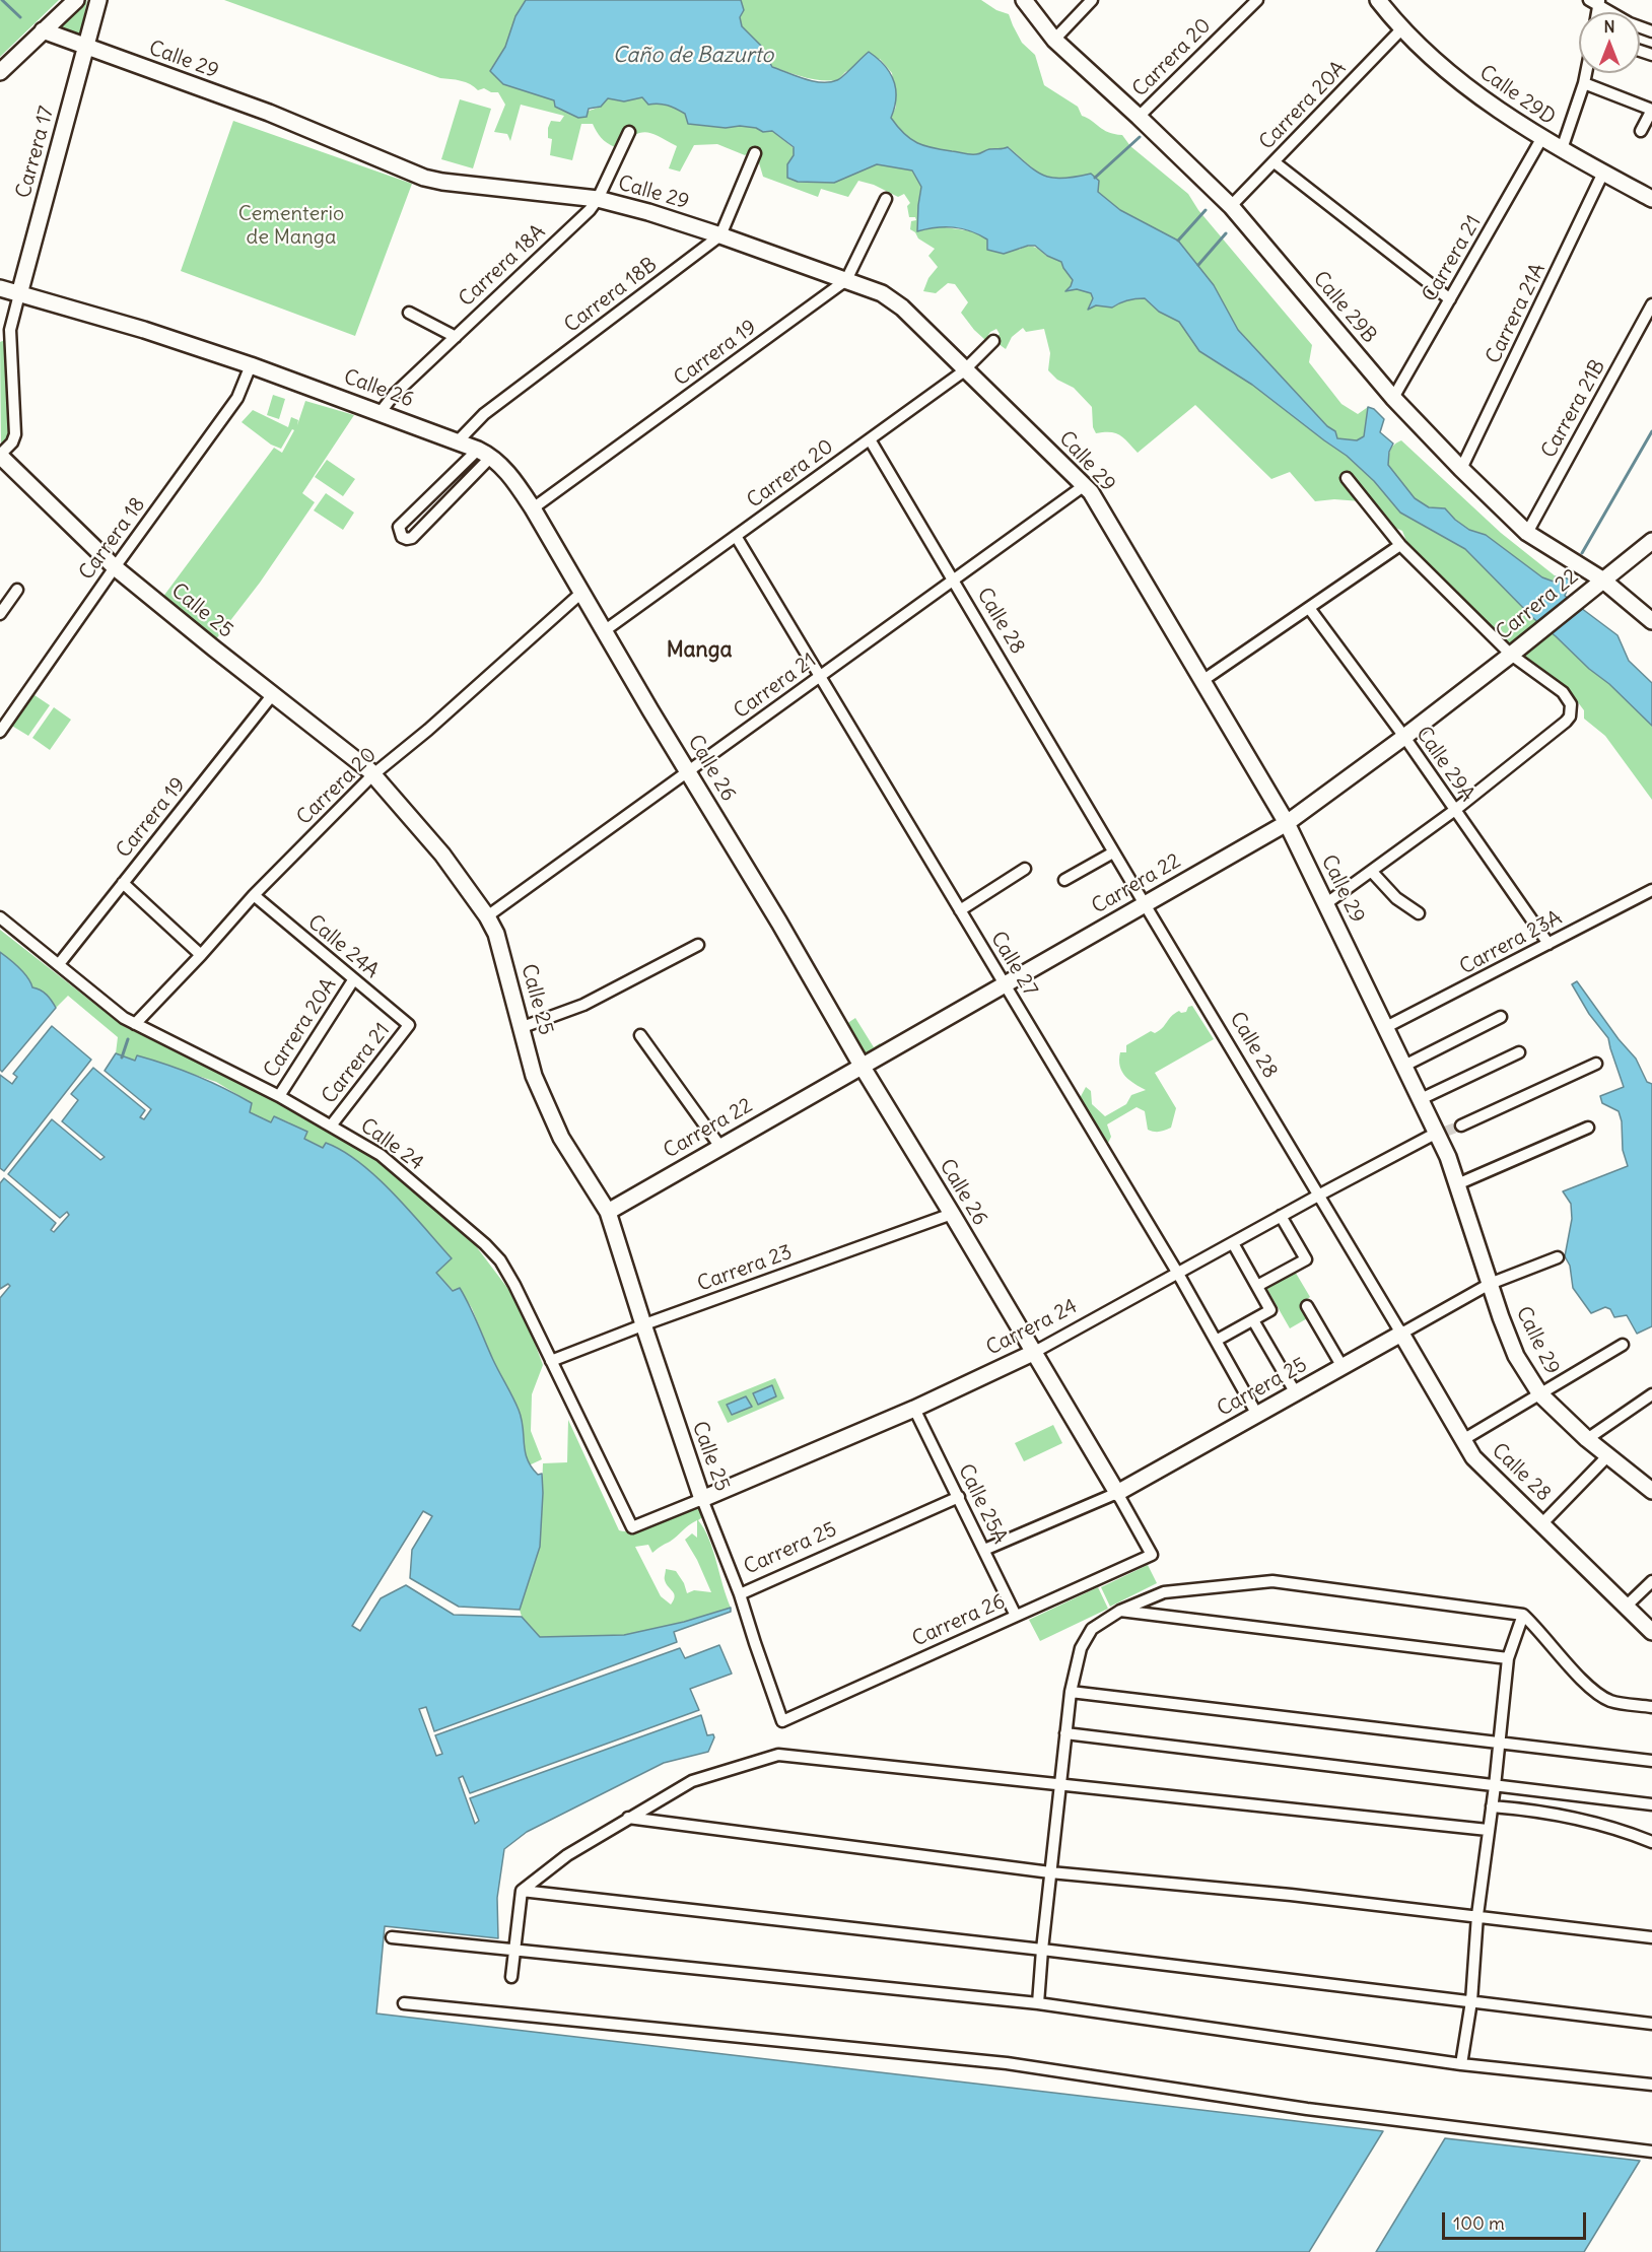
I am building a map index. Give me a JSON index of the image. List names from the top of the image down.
{
  "streets": {
    "main road": [
      "Calle 29",
      "Calle 29D",
      "Carrera 17",
      "Calle 29B",
      "Calle 26",
      "Carrera 22",
      "Calle 25",
      "Calle 28",
      "Carrera 24",
      "Carrera 25"
    ],
    "street": [
      "Carrera 20",
      "Carrera 20A",
      "Carrera 21",
      "Carrera 18A",
      "Carrera 18B",
      "Carrera 21A",
      "Carrera 19",
      "Carrera 21B",
      "Carrera 18",
      "Calle 29A",
      "Carrera 23A",
      "Calle 24A",
      "Calle 27",
      "Calle 24",
      "Carrera 23",
      "Calle 25A",
      "Carrera 26"
    ]
  },
  "crossings": [
    ["Carrera 20", "Calle 29"],
    ["Carrera 20", "Calle 29B"],
    ["Carrera 20", "Calle 26"],
    ["Carrera 20", "Calle 25"],
    ["Carrera 20", "Calle 28"],
    ["Carrera 20", "Calle 24A"],
    ["Carrera 20", "Calle 27"],
    ["Carrera 20", "Calle 24"],
    ["Calle 29", "Carrera 17"],
    ["Calle 29", "Carrera 21"],
    ["Calle 29", "Carrera 18A"],
    ["Calle 29", "Carrera 18B"],
    ["Calle 29", "Carrera 19"],
    ["Calle 29", "Carrera 22"],
    ["Calle 29", "Carrera 23A"],
    ["Calle 29", "Carrera 24"],
    ["Calle 29", "Carrera 25"],
    ["Calle 29D", "Carrera 20A"],
    ["Calle 29D", "Carrera 21"],
    ["Calle 29D", "Carrera 21A"],
    ["Carrera 20A", "Calle 29B"],
    ["Carrera 20A", "Calle 24A"],
    ["Carrera 20A", "Calle 24"],
    ["Carrera 17", "Calle 26"],
    ["Carrera 17", "Calle 25"],
    ["Carrera 21", "Calle 29B"],
    ["Carrera 21", "Calle 26"],
    ["Carrera 21", "Calle 25"],
    ["Carrera 21", "Calle 28"],
    ["Carrera 21", "Calle 24A"],
    ["Carrera 21", "Calle 27"],
    ["Carrera 21", "Calle 24"],
    ["Carrera 18A", "Calle 26"],
    ["Carrera 18B", "Calle 26"],
    ["Calle 29B", "Carrera 21A"],
    ["Calle 29B", "Carrera 21B"],
    ["Calle 29B", "Carrera 22"],
    ["Carrera 19", "Calle 26"],
    ["Carrera 19", "Calle 25"],
    ["Carrera 19", "Calle 24"],
    ["Calle 26", "Carrera 18"],
    ["Calle 26", "Carrera 22"],
    ["Calle 26", "Carrera 23"],
    ["Calle 26", "Carrera 24"],
    ["Calle 26", "Carrera 25"],
    ["Calle 26", "Carrera 26"],
    ["Carrera 18", "Calle 25"],
    ["Carrera 22", "Calle 25"],
    ["Carrera 22", "Calle 28"],
    ["Carrera 22", "Calle 29A"],
    ["Carrera 22", "Calle 27"],
    ["Calle 25", "Carrera 23"],
    ["Calle 25", "Carrera 24"],
    ["Calle 25", "Carrera 25"],
    ["Calle 25", "Carrera 26"],
    ["Calle 28", "Carrera 24"],
    ["Calle 28", "Carrera 25"],
    ["Calle 29A", "Carrera 23A"],
    ["Calle 27", "Carrera 24"],
    ["Calle 27", "Carrera 25"],
    ["Calle 24", "Carrera 23"],
    ["Calle 24", "Carrera 24"],
    ["Carrera 24", "Calle 25A"],
    ["Carrera 25", "Calle 25A"],
    ["Calle 25A", "Carrera 26"]
  ],
  "districts": ["Manga"],
  "water": ["Caño de Bazurto"],
  "parks": ["Cementerio de Manga"],
  "scale_bar": "100 m",
  "north": "top"
}
